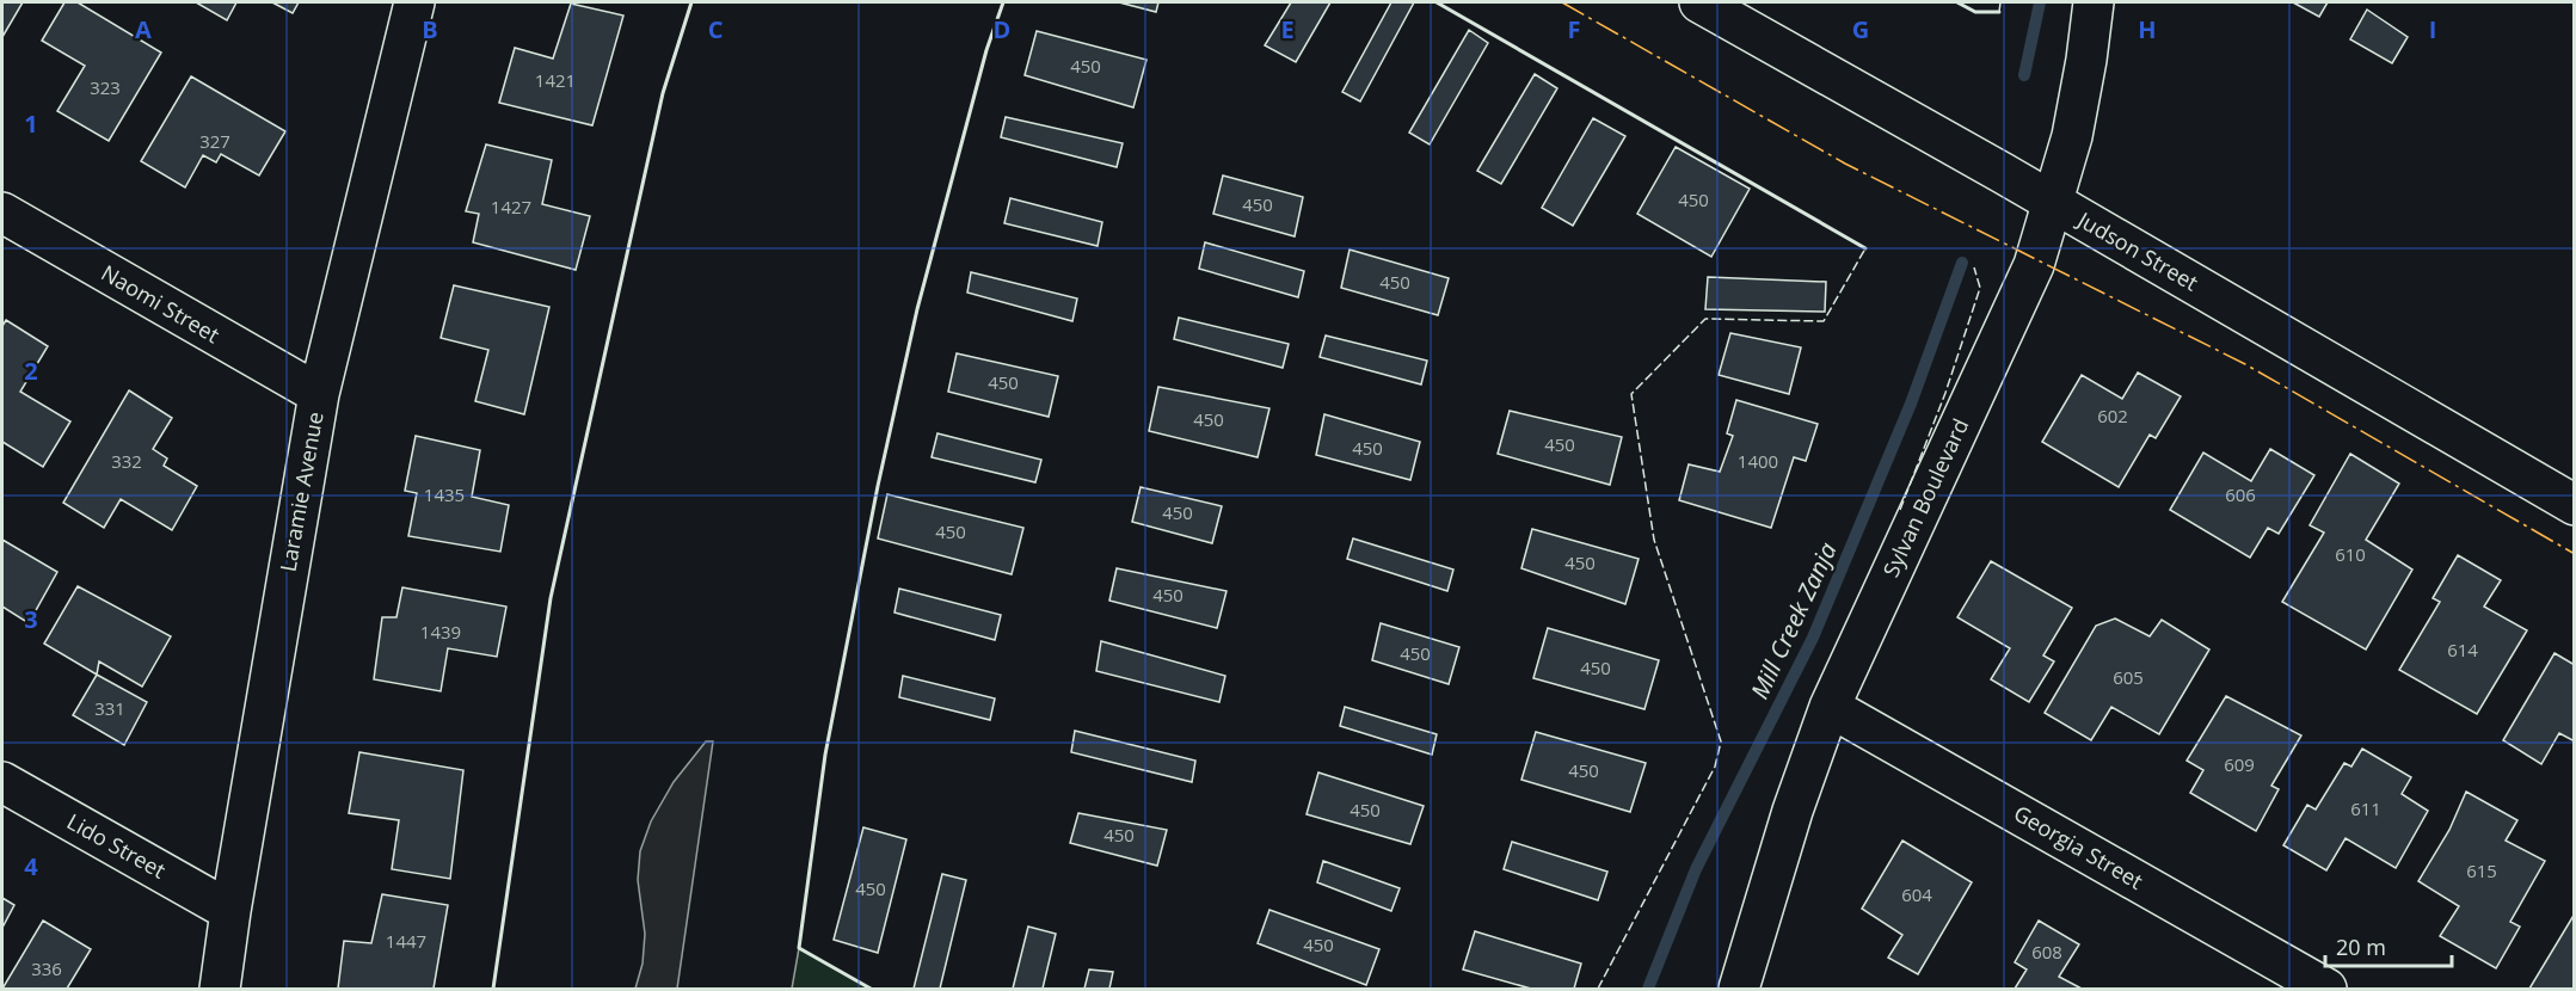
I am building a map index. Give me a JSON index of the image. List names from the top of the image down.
{
  "streets": {
    "street": [
      "Judson Street",
      "Naomi Street",
      "Laramie Avenue",
      "Sylvan Boulevard",
      "Lido Street",
      "Georgia Street"
    ]
  },
  "crossings": [
    ["Judson Street", "Sylvan Boulevard"],
    ["Naomi Street", "Laramie Avenue"],
    ["Laramie Avenue", "Lido Street"],
    ["Sylvan Boulevard", "Georgia Street"]
  ],
  "water": ["Mill Creek Zanja"],
  "house_numbers": [
    "450",
    "1421",
    "323",
    "327",
    "450",
    "450",
    "1427",
    "450",
    "450",
    "602",
    "450",
    "450",
    "450",
    "332",
    "1400",
    "1435",
    "606",
    "450",
    "450",
    "610",
    "450",
    "450",
    "1439",
    "614",
    "450",
    "450",
    "605",
    "331",
    "609",
    "450",
    "611",
    "450",
    "450",
    "615",
    "450",
    "604",
    "1447",
    "450",
    "608",
    "336"
  ],
  "scale_bar": "20 m",
  "grid": {
    "columns": [
      "A",
      "B",
      "C",
      "D",
      "E",
      "F",
      "G",
      "H",
      "I"
    ],
    "rows": [
      "1",
      "2",
      "3",
      "4"
    ]
  }
}
